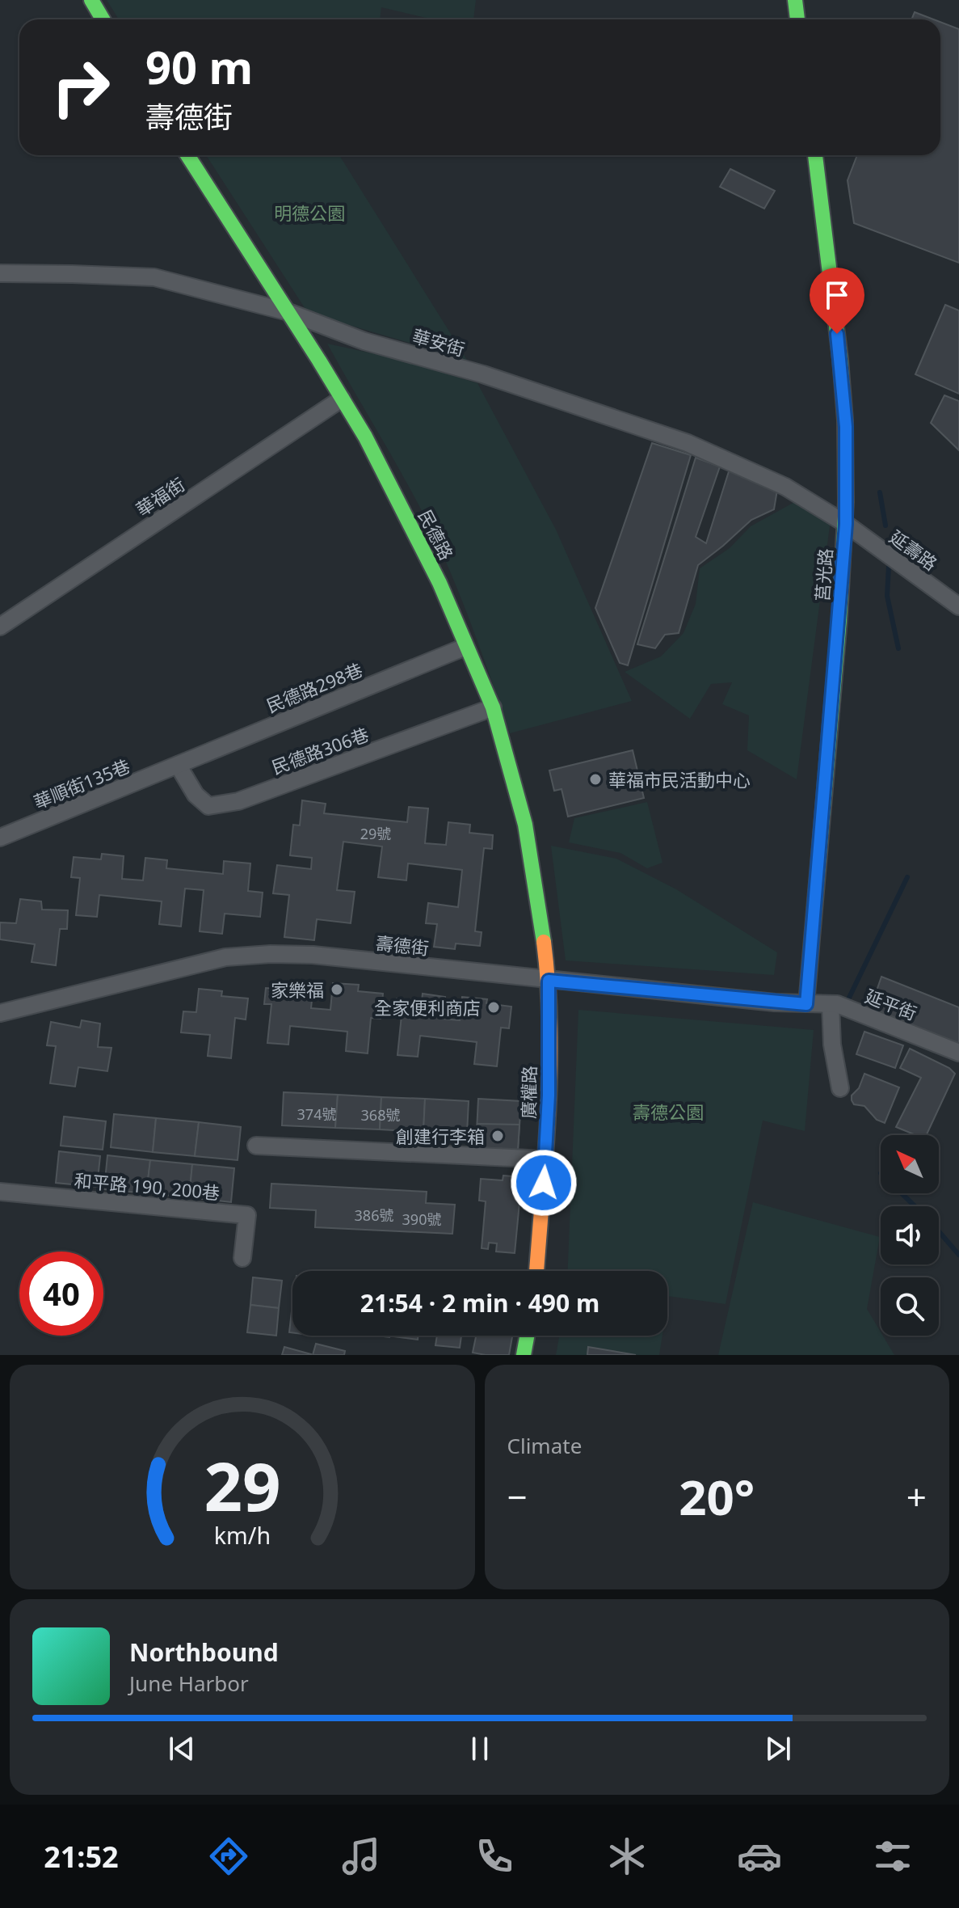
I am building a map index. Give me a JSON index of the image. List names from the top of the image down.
{
  "streets": {
    "street": [
      "華安街",
      "華福街",
      "民德路",
      "延壽路",
      "莒光路",
      "民德路298巷",
      "民德路306巷",
      "華順街135巷",
      "壽德街",
      "延平街",
      "廣權路",
      "和平路 190, 200巷"
    ]
  },
  "crossings": [
    ["華安街", "民德路"],
    ["華安街", "延壽路"],
    ["華安街", "莒光路"],
    ["華福街", "民德路"],
    ["民德路", "民德路298巷"],
    ["民德路", "民德路306巷"],
    ["民德路", "壽德街"],
    ["民德路", "廣權路"],
    ["延壽路", "莒光路"],
    ["莒光路", "壽德街"],
    ["莒光路", "延平街"],
    ["民德路298巷", "民德路306巷"],
    ["民德路298巷", "華順街135巷"],
    ["民德路306巷", "華順街135巷"],
    ["壽德街", "延平街"],
    ["壽德街", "廣權路"]
  ],
  "parks": ["明德公園", "壽德公園"],
  "places": [
    "華福市民活動中心",
    "家樂福",
    "全家便利商店",
    "創建行李箱"
  ],
  "house_numbers": [
    "29號",
    "374號",
    "368號",
    "386號",
    "390號"
  ],
  "north": "top left",
  "page": {
    "turn": ["90 m", "壽德街"],
    "limit": "40",
    "trip": "21:54 · 2 min · 490 m",
    "tile": "Climate",
    "heat": ["−", "20°", "+"],
    "song": ["Northbound", "June Harbor"],
    "tabs": "21:52",
    "gauge": ["29", "km/h"]
  }
}
